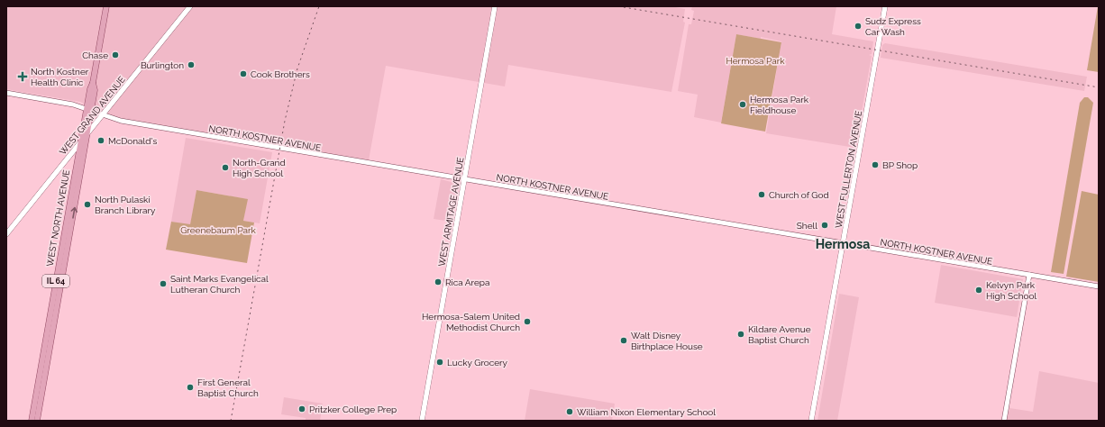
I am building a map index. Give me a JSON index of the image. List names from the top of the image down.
{
  "streets": {
    "main road": [
      "WEST GRAND AVENUE",
      "WEST FULLERTON AVENUE",
      "WEST ARMITAGE AVENUE",
      "WEST NORTH AVENUE",
      "IL 64"
    ],
    "street": ["NORTH KOSTNER AVENUE"]
  },
  "crossings": [
    ["WEST GRAND AVENUE", "NORTH KOSTNER AVENUE"],
    ["WEST GRAND AVENUE", "WEST NORTH AVENUE"],
    ["NORTH KOSTNER AVENUE", "WEST FULLERTON AVENUE"],
    ["NORTH KOSTNER AVENUE", "WEST ARMITAGE AVENUE"],
    ["NORTH KOSTNER AVENUE", "WEST NORTH AVENUE"]
  ],
  "districts": ["Hermosa"],
  "parks": ["Hermosa Park", "Greenebaum Park"],
  "places": {
    "other": [
      "Sudz Express Car Wash",
      "Chase",
      "Burlington",
      "Cook Brothers",
      "Hermosa Park Fieldhouse",
      "McDonald's",
      "BP Shop",
      "North-Grand High School",
      "Church of God",
      "North Pulaski Branch Library",
      "Shell",
      "Rica Arepa",
      "Saint Marks Evangelical Lutheran Church",
      "Kelvyn Park High School",
      "Hermosa-Salem United Methodist Church",
      "Kildare Avenue Baptist Church",
      "Walt Disney Birthplace House",
      "Lucky Grocery",
      "First General Baptist Church",
      "Pritzker College Prep",
      "William Nixon Elementary School"
    ],
    "health": ["North Kostner Health Clinic"]
  }
}
